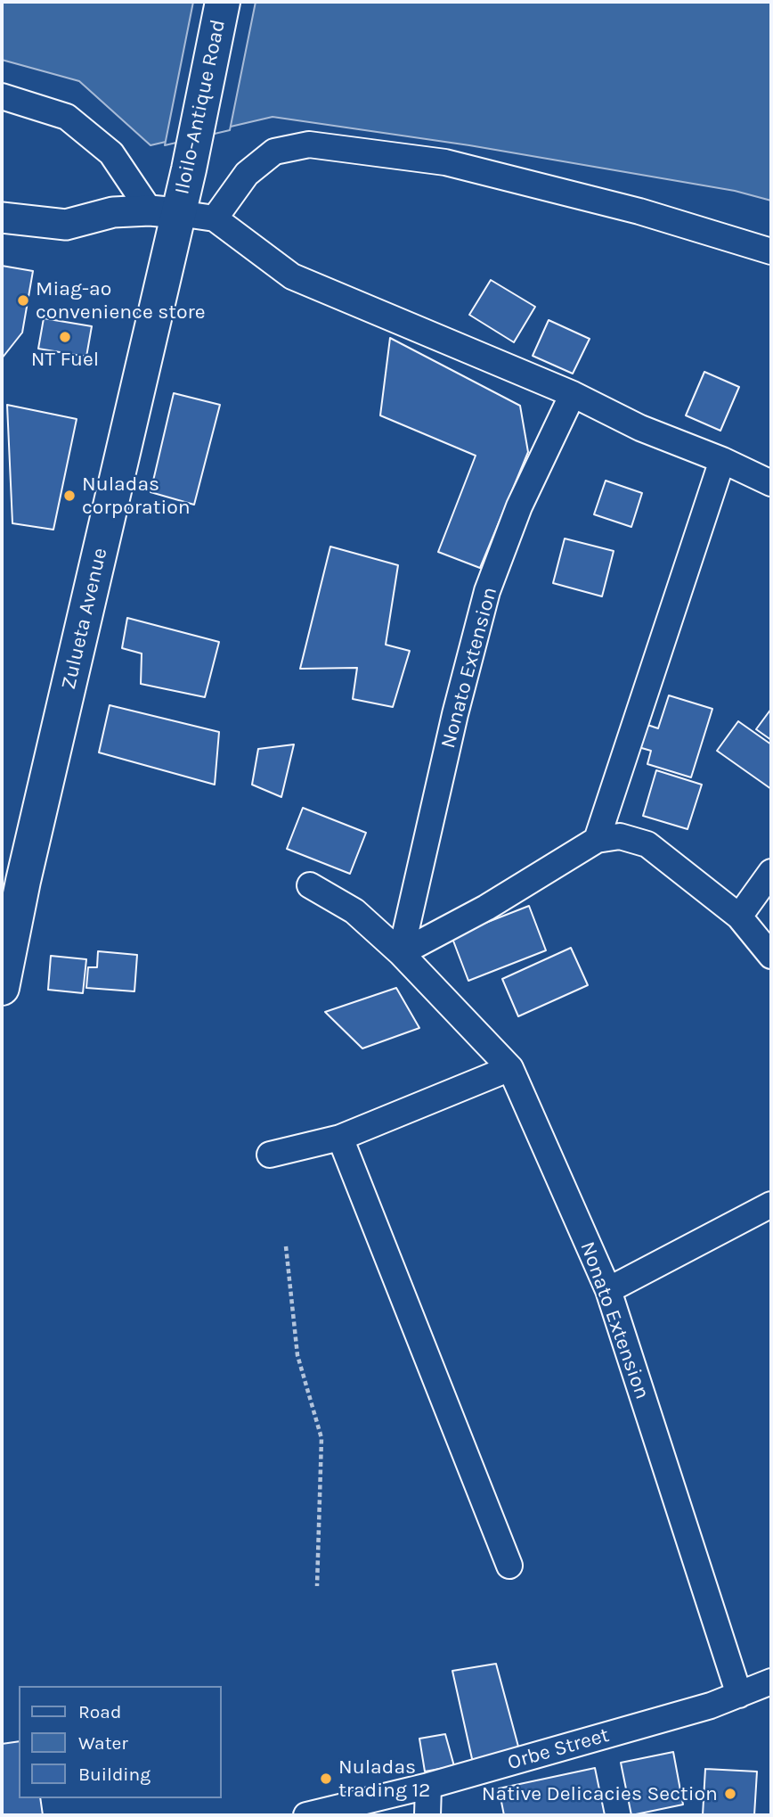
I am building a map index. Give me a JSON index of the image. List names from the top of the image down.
{
  "streets": {
    "main road": ["Iloilo-Antique Road", "Zulueta Avenue"],
    "street": ["Nonato Extension", "Orbe Street"]
  },
  "crossings": [
    ["Iloilo-Antique Road", "Zulueta Avenue"],
    ["Nonato Extension", "Orbe Street"]
  ],
  "places": [
    "Miag-ao convenience store",
    "NT Fuel",
    "Nuladas corporation",
    "Nuladas trading 12",
    "Native Delicacies Section"
  ],
  "legend": ["Road", "Water", "Building"]
}
